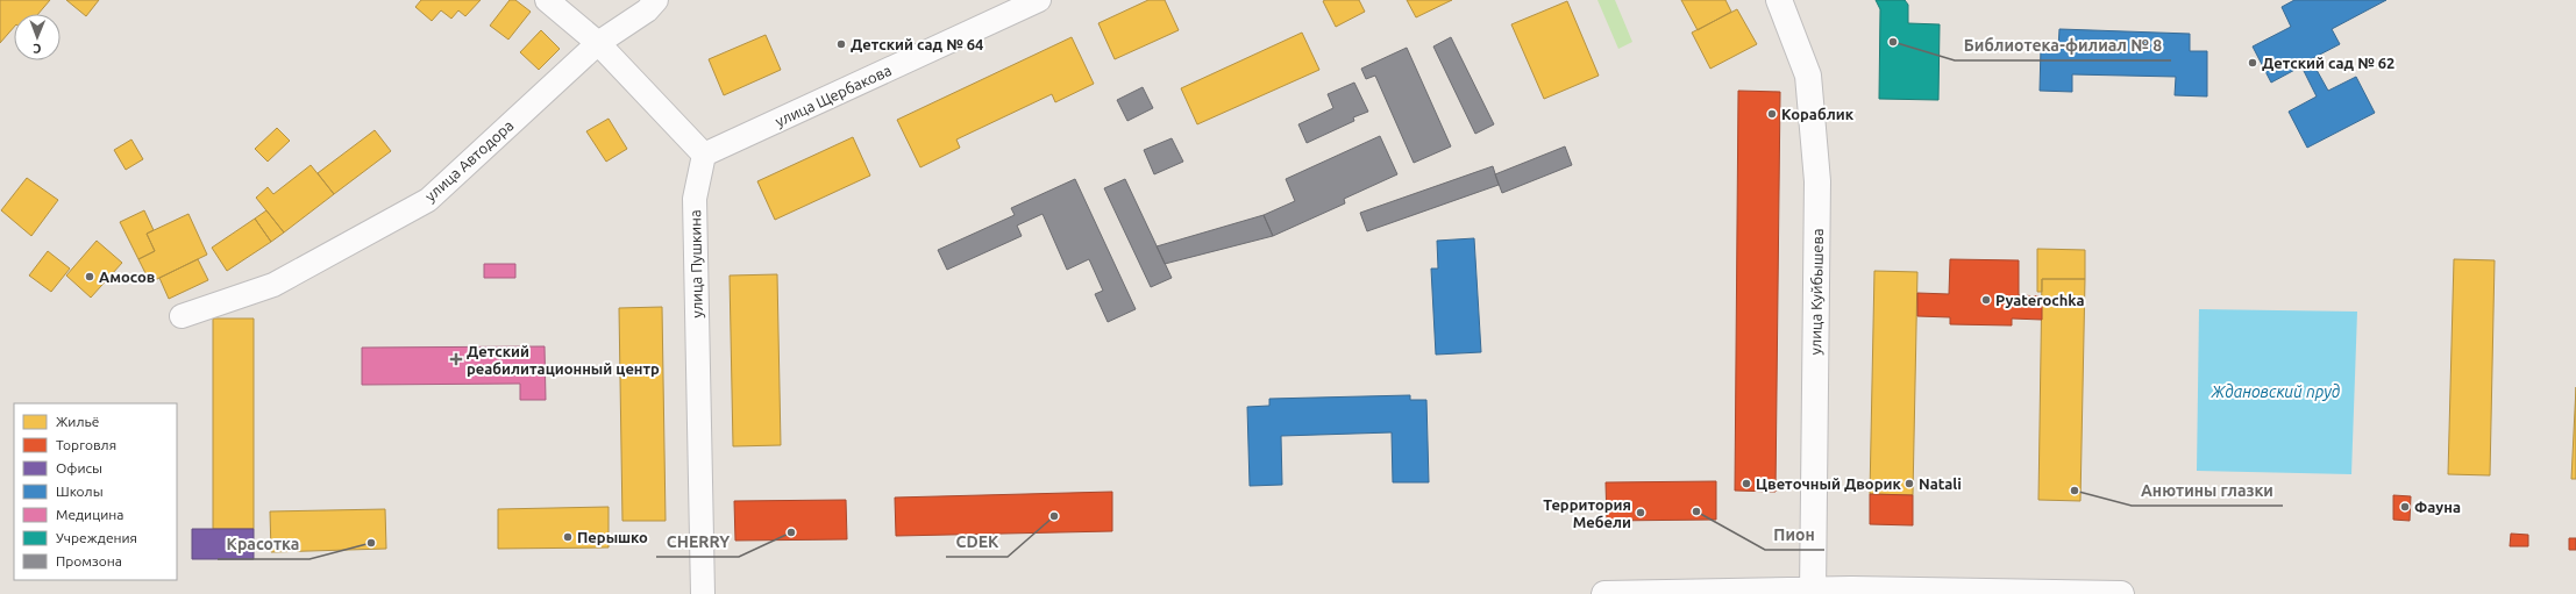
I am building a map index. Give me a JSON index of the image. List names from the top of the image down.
{
  "streets": {
    "street": [
      "улица Щербакова",
      "улица Автодора",
      "улица Пушкина",
      "улица Куйбышева"
    ]
  },
  "crossings": [
    ["улица Щербакова", "улица Пушкина"]
  ],
  "water": ["Ждановский пруд"],
  "places": {
    "other": [
      "Библиотека-филиал № 8",
      "Детский сад № 64",
      "Детский сад № 62",
      "Кораблик",
      "Амосов",
      "Pyaterochka",
      "Цветочный Дворик",
      "Natali",
      "Анютины глазки",
      "Фауна",
      "Пион",
      "Территория Мебели",
      "CDEK",
      "CHERRY",
      "Перышко",
      "Красотка"
    ],
    "health": ["Детский реабилитационный центр"]
  },
  "legend": [
    "Жильё",
    "Торговля",
    "Офисы",
    "Школы",
    "Медицина",
    "Учреждения",
    "Промзона"
  ],
  "north": "bottom"
}
